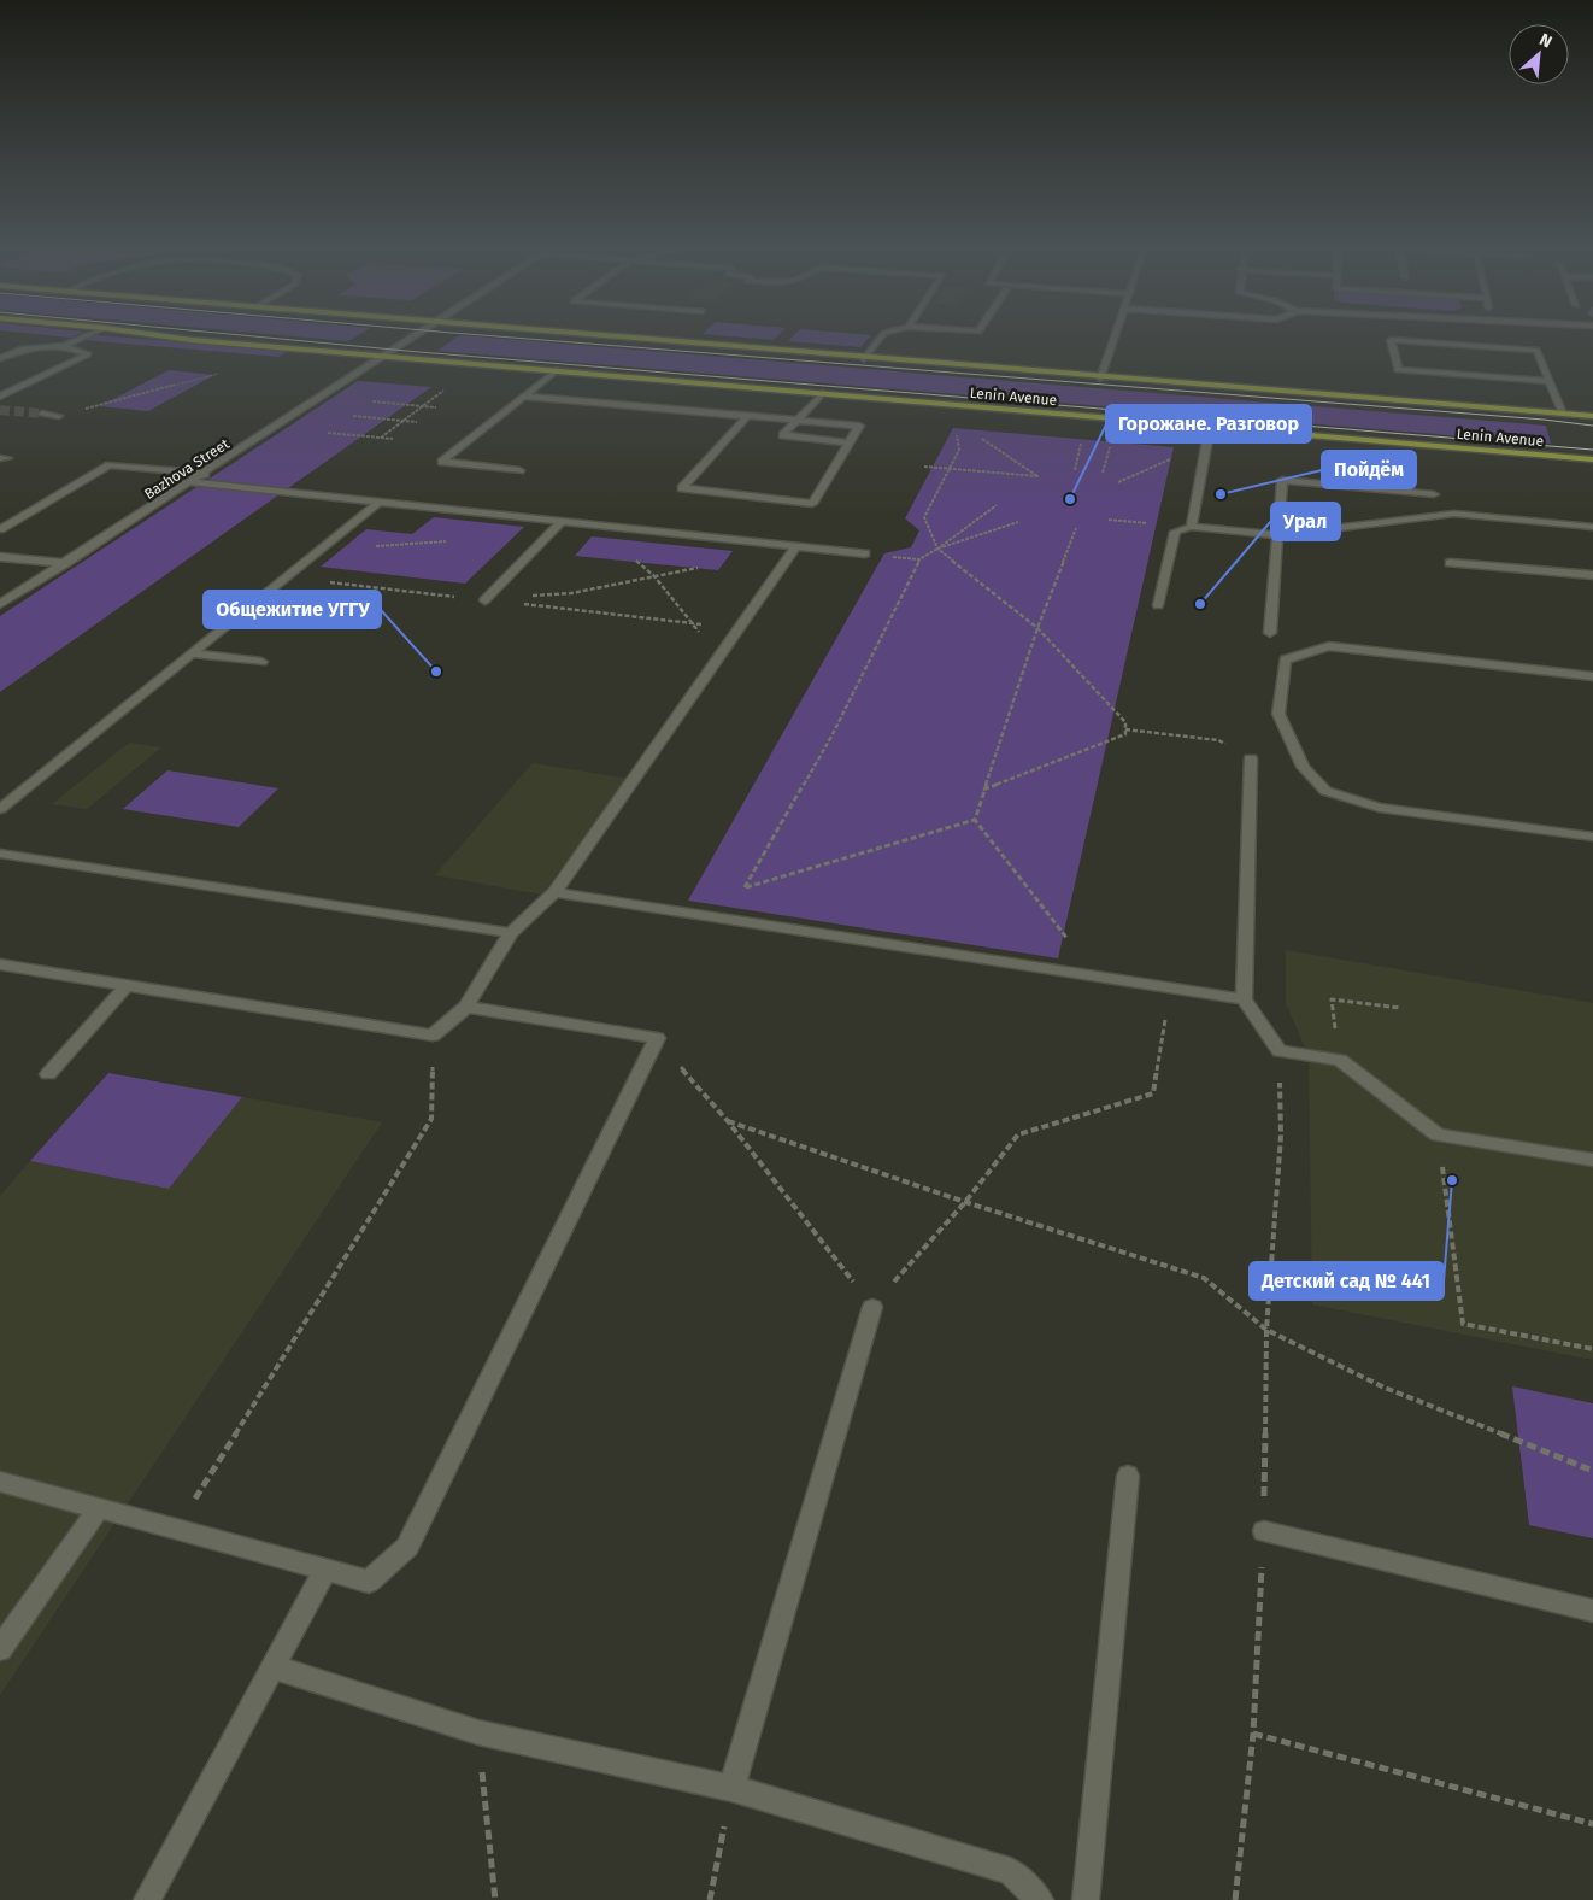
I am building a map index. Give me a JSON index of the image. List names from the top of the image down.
{
  "streets": {
    "main road": ["Lenin Avenue"],
    "street": ["Bazhova Street"]
  },
  "crossings": [
    ["Lenin Avenue", "Bazhova Street"]
  ],
  "places": [
    "Пойдём",
    "Горожане. Разговор",
    "Урал",
    "Общежитие УГГУ",
    "Детский сад № 441"
  ],
  "north": "top right"
}
